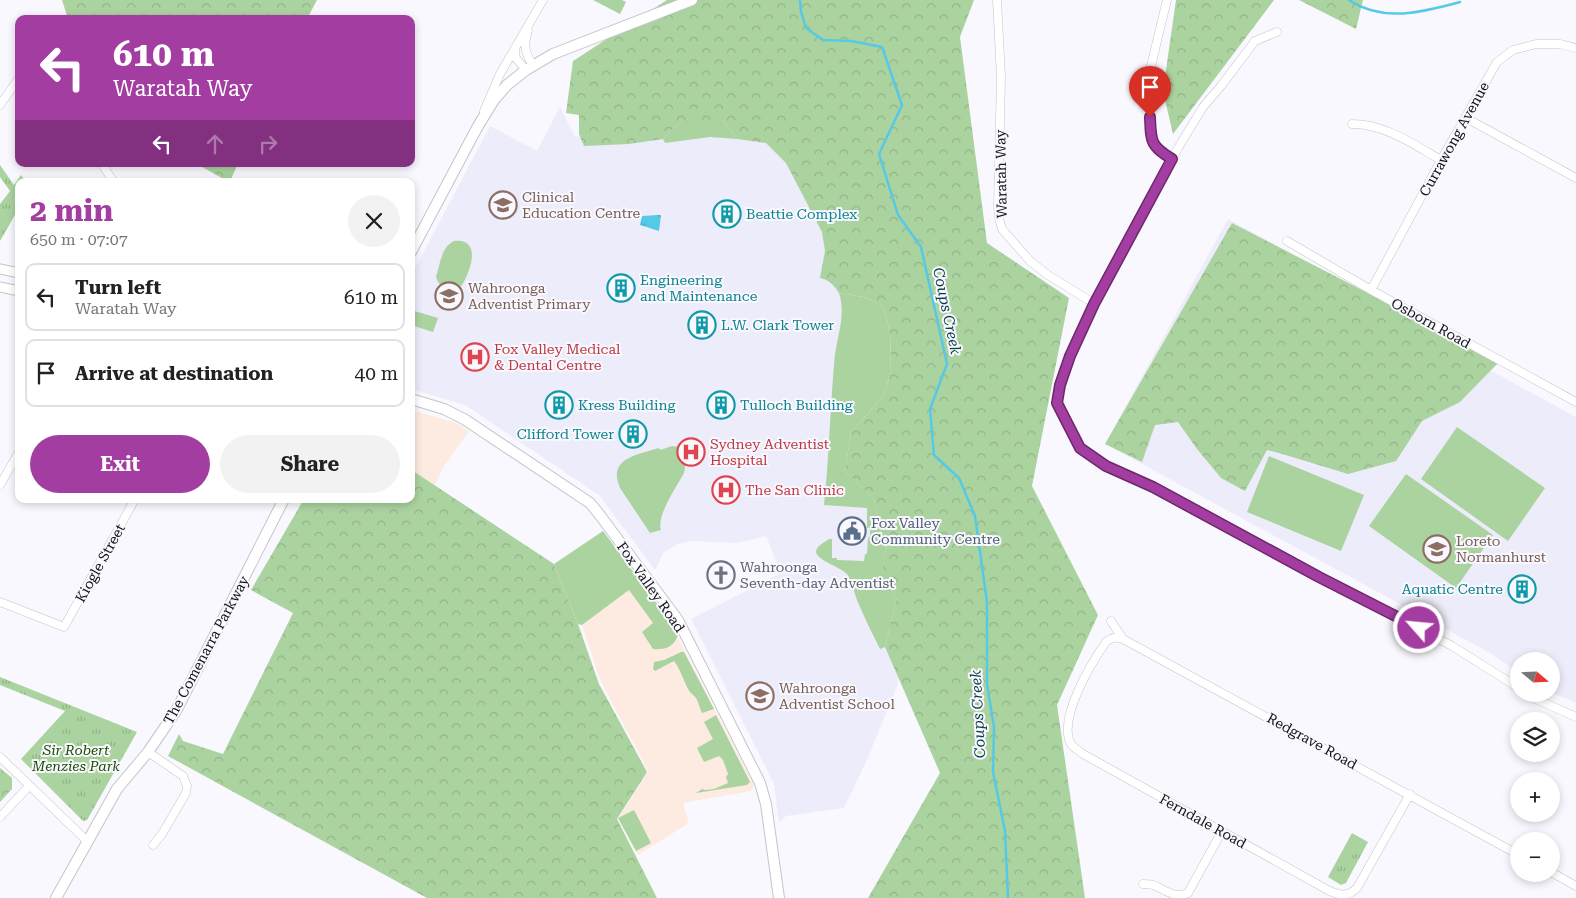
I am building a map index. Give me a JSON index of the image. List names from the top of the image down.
{
  "streets": {
    "main road": ["Fox Valley Road", "The Comenarra Parkway"],
    "street": [
      "Currawong Avenue",
      "Waratah Way",
      "Osborn Road",
      "Kiogle Street",
      "Redgrave Road",
      "Ferndale Road"
    ]
  },
  "crossings": [
    ["Currawong Avenue", "Osborn Road"],
    ["Redgrave Road", "Ferndale Road"]
  ],
  "water": ["Coups Creek"],
  "parks": ["Sir Robert Menzies Park"],
  "places": {
    "school or university": [
      "Clinical Education Centre",
      "Wahroonga Adventist Primary",
      "Loreto Normanhurst",
      "Wahroonga Adventist School"
    ],
    "building": [
      "Beattie Complex",
      "Engineering and Maintenance",
      "L.W. Clark Tower",
      "Kress Building",
      "Tulloch Building",
      "Clifford Tower",
      "Aquatic Centre"
    ],
    "hospital": ["Fox Valley Medical & Dental Centre", "Sydney Adventist Hospital", "The San Clinic"],
    "public building": ["Fox Valley Community Centre"],
    "church": ["Wahroonga Seventh-day Adventist"]
  },
  "north": "right",
  "page": {
    "turn": ["610 m", "Waratah Way"],
    "heading": ["2 min", "650 m · 07:07"],
    "list": [
      {
        "name": "Turn left",
        "note": "Waratah Way",
        "value": "610 m"
      },
      {
        "name": "Arrive at destination",
        "value": "40 m"
      }
    ],
    "buttons": ["Exit", "Share"],
    "map_buttons": ["+", "−"]
  }
}
